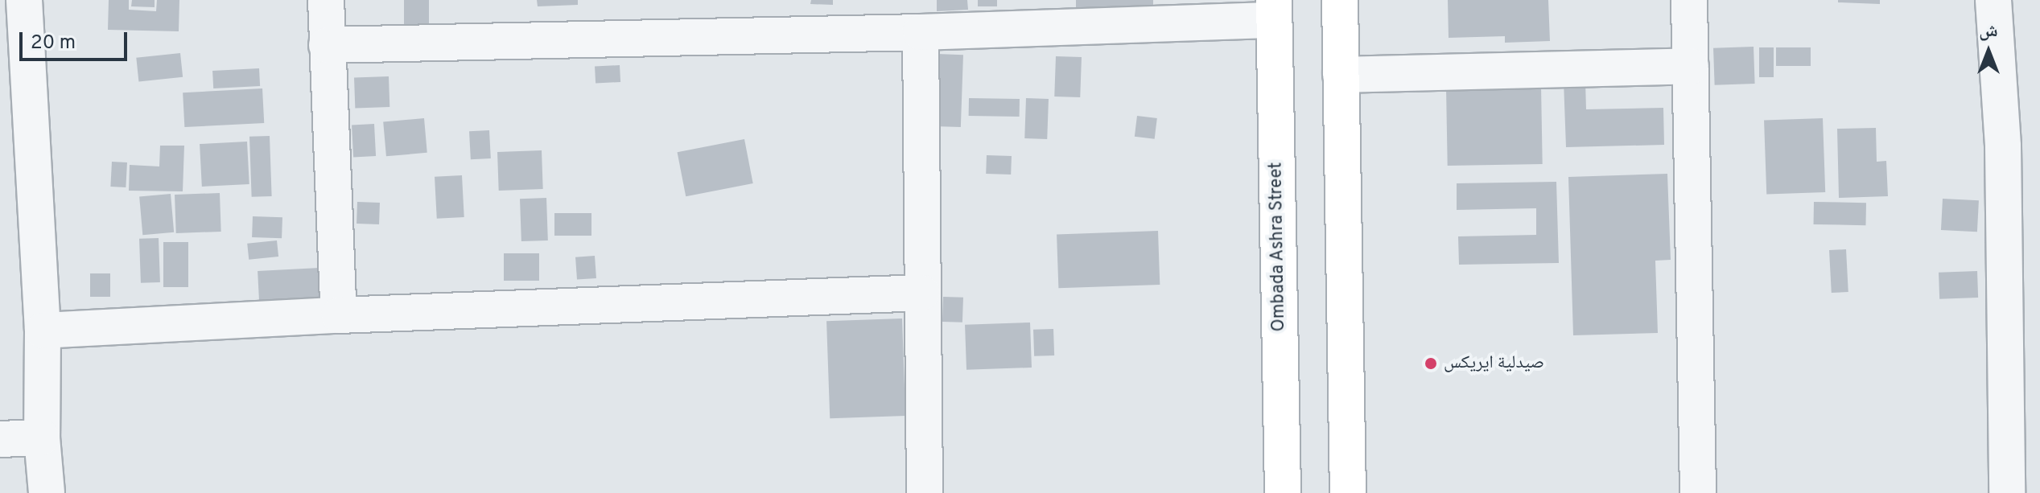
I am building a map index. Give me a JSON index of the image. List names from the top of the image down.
{
  "streets": {
    "main road": ["Ombada Ashra Street"]
  },
  "places": ["صيدلية ايريكس"],
  "scale_bar": "20 m",
  "north": "top"
}
